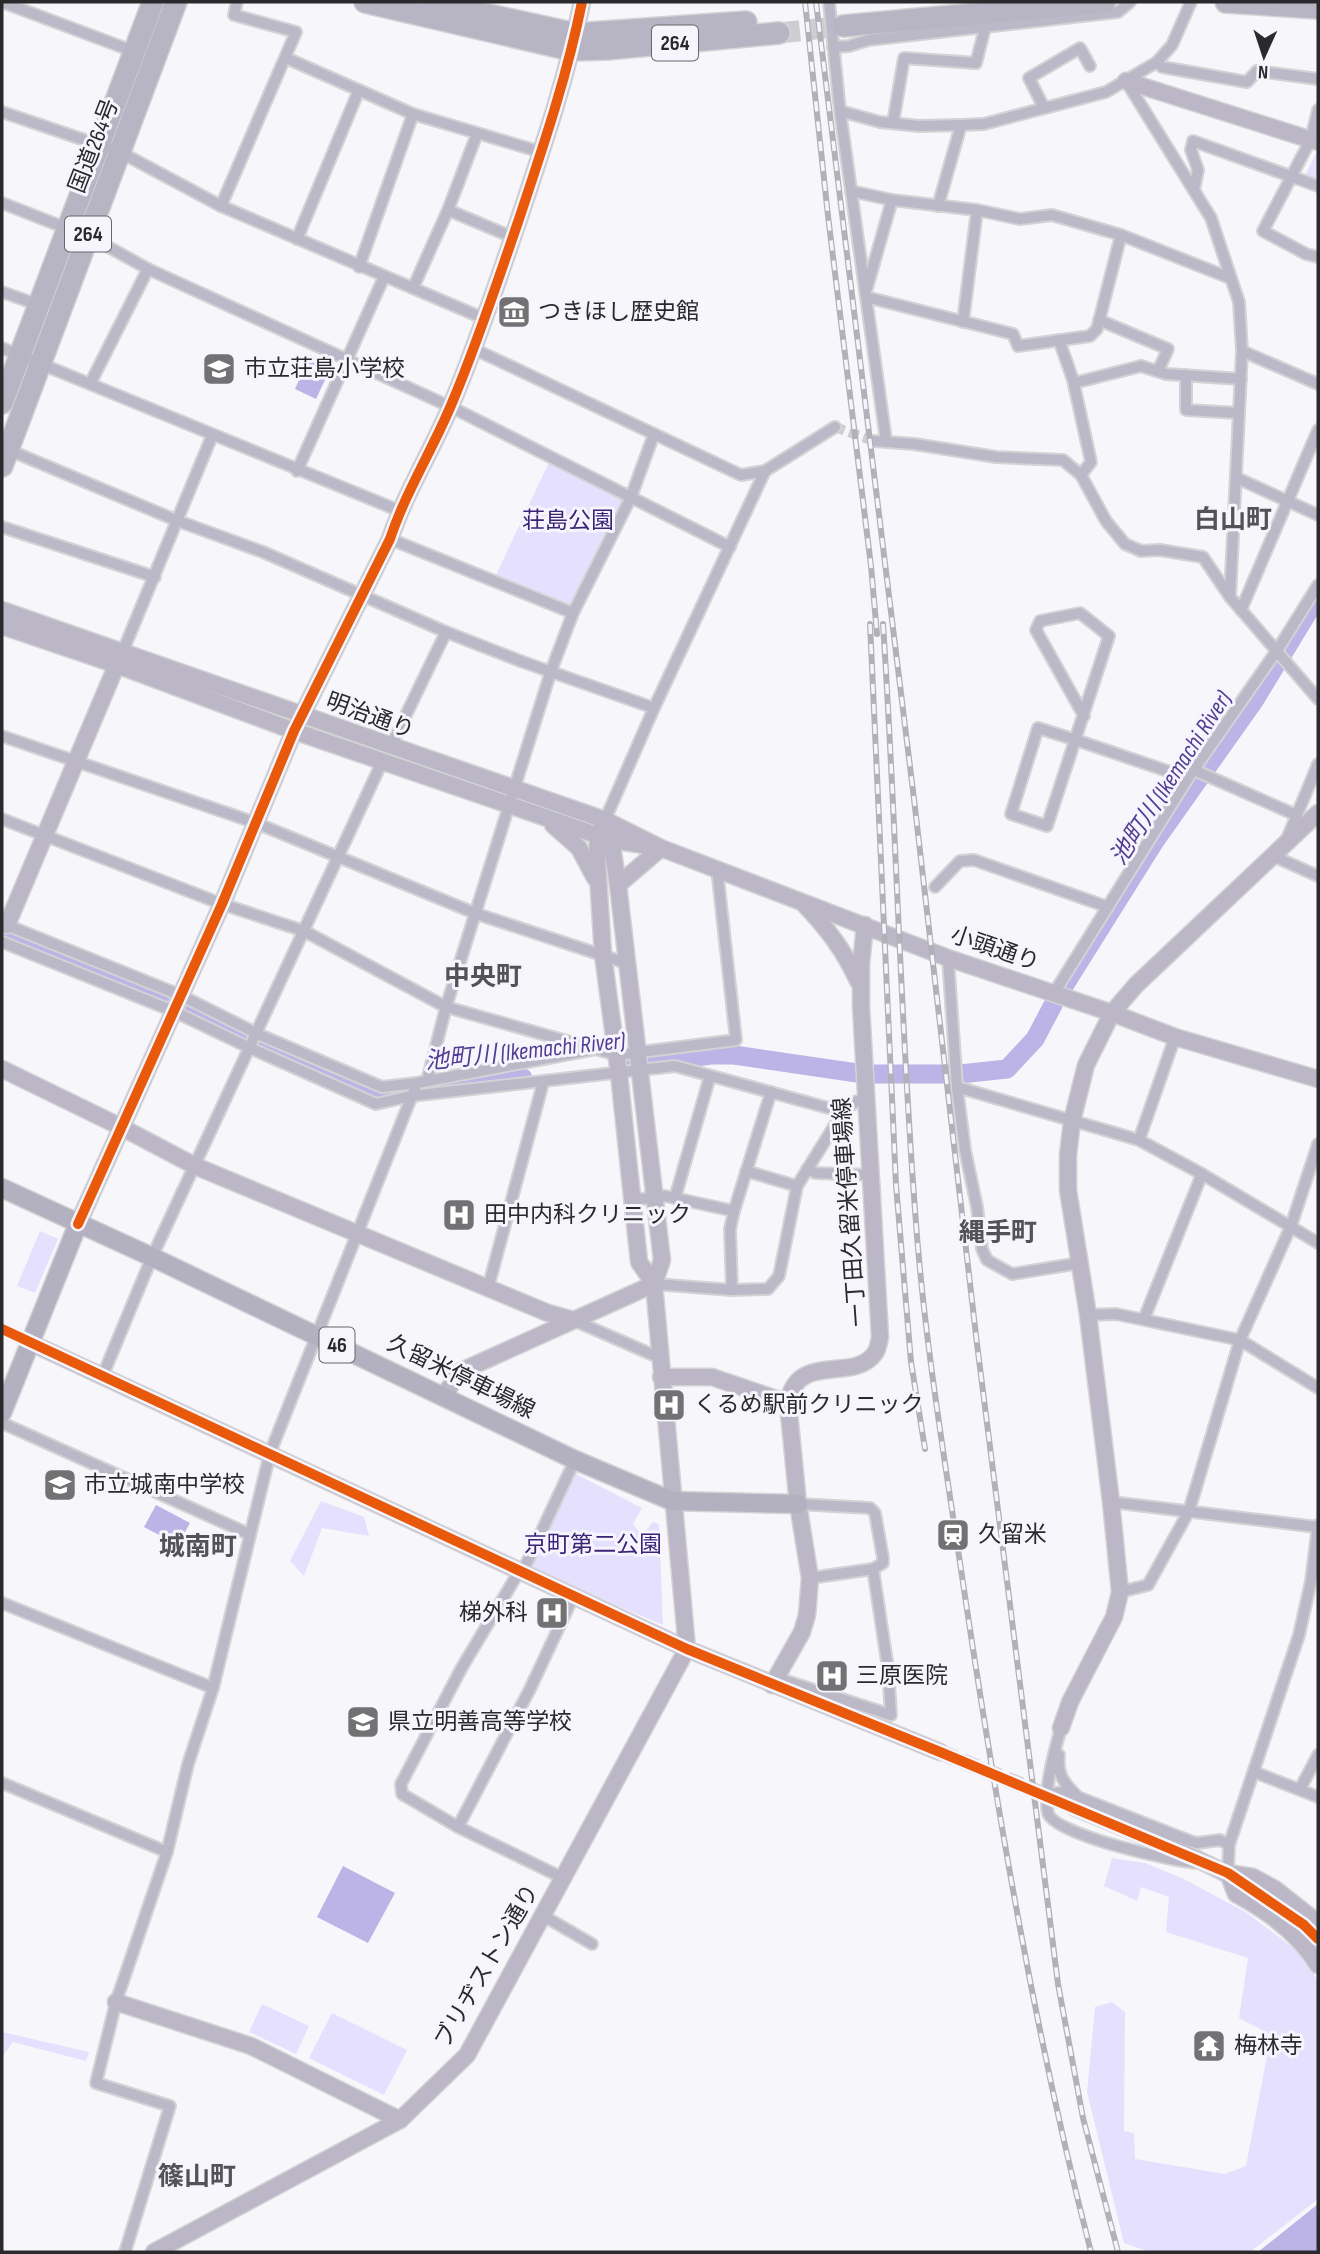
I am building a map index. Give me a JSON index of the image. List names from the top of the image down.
{
  "streets": {
    "highway": ["264", "国道264号"],
    "main road": ["46", "久留米停車場線"],
    "street": [
      "明治通り",
      "小頭通り",
      "一丁田久留米停車場線",
      "ブリヂストン通り"
    ]
  },
  "crossings": [
    ["小頭通り", "一丁田久留米停車場線"],
    ["46", "久留米停車場線"]
  ],
  "districts": [
    "白山町",
    "中央町",
    "縄手町",
    "城南町",
    "篠山町"
  ],
  "water": ["池町川 (Ikemachi River)"],
  "parks": ["荘島公園", "京町第二公園"],
  "places": {
    "museum": ["つきほし歴史館"],
    "school or university": ["市立荘島小学校", "市立城南中学校", "県立明善高等学校"],
    "hospital": [
      "田中内科クリニック",
      "くるめ駅前クリニック",
      "梯外科",
      "三原医院"
    ],
    "station": ["久留米"],
    "temple": ["梅林寺"]
  },
  "north": "bottom"
}
